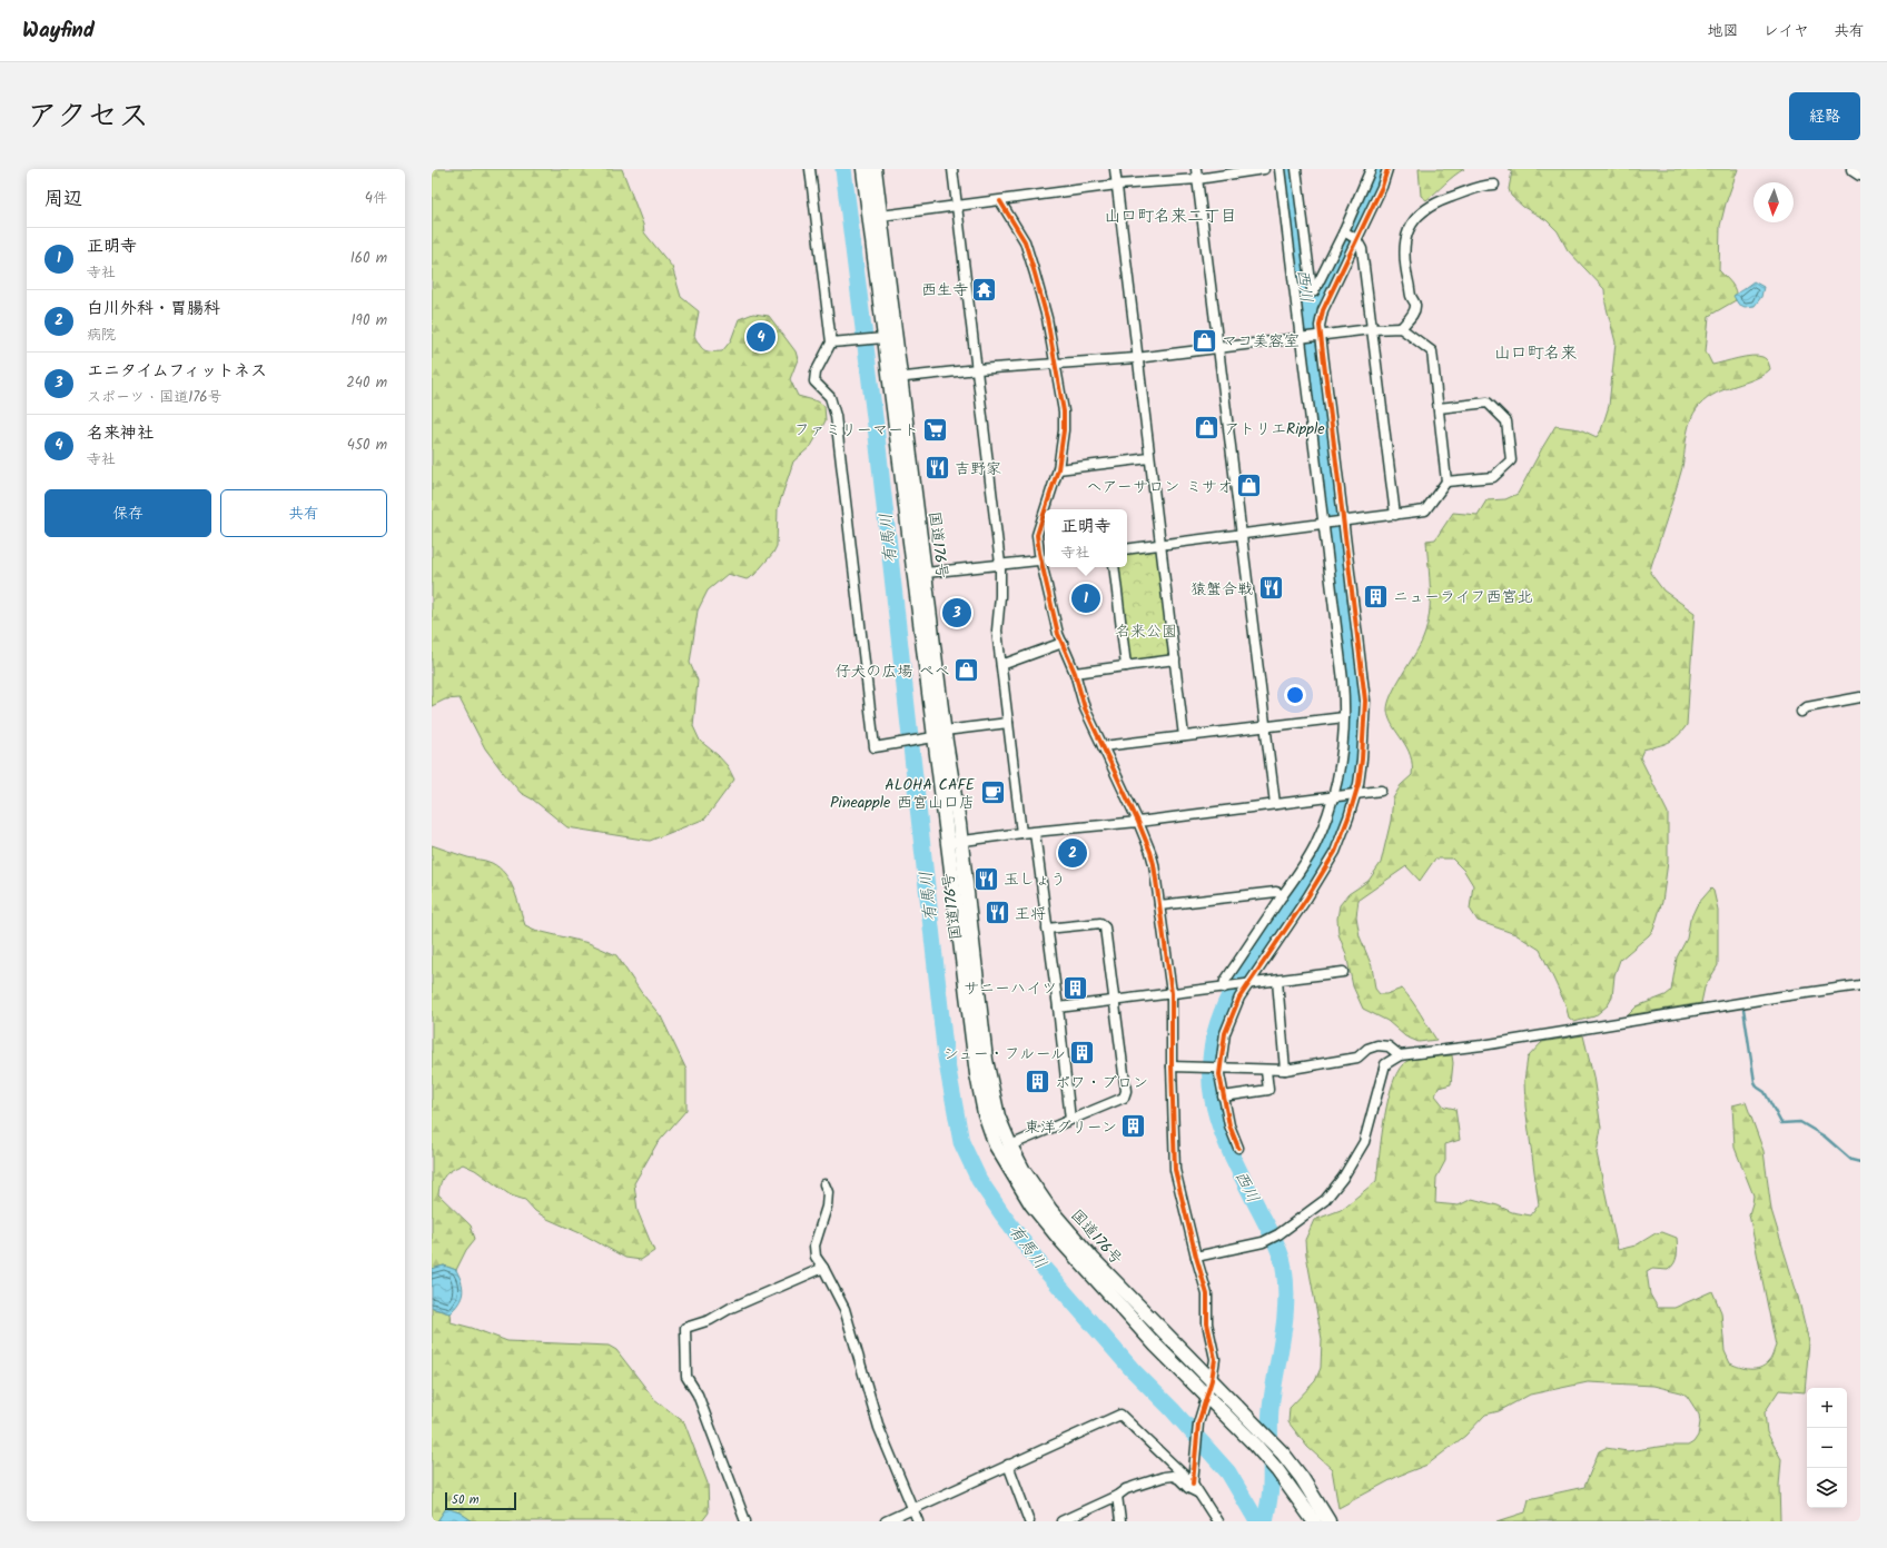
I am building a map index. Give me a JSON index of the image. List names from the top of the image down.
{
  "streets": {
    "highway": ["国道176号"]
  },
  "districts": ["山口町名来二丁目", "山口町名来"],
  "water": ["西川", "有馬川"],
  "parks": ["名来公園"],
  "places": {
    "temple": ["西生寺"],
    "shop": [
      "マコ美容室",
      "アトリエRipple",
      "ヘアーサロン ミサオ",
      "仔犬の広場 ペペ"
    ],
    "supermarket": ["ファミリーマート"],
    "restaurant": [
      "吉野家",
      "猿蟹合戦",
      "玉しょう",
      "王将"
    ],
    "building": [
      "ニューライフ西宮北",
      "サニーハイツ",
      "シュー・フルール",
      "ポワ・ブロン",
      "東洋グリーン"
    ],
    "cafe": ["ALOHA CAFE Pineapple 西宮山口店"]
  },
  "scale_bar": "50 m",
  "north": "bottom",
  "page": {
    "header": "Wayfind",
    "nav": ["地図", "レイヤ", "共有"],
    "title": "アクセス",
    "buttons": [
      "経路",
      ["保存", "共有"]
    ],
    "heading": ["周辺", "4件"],
    "list": [
      {
        "mark": "1",
        "name": "正明寺",
        "note": "寺社",
        "value": "160 m"
      },
      {
        "mark": "2",
        "name": "白川外科・胃腸科",
        "note": "病院",
        "value": "190 m"
      },
      {
        "mark": "3",
        "name": "エニタイムフィットネス",
        "note": "スポーツ · 国道176号",
        "value": "240 m"
      },
      {
        "mark": "4",
        "name": "名来神社",
        "note": "寺社",
        "value": "450 m"
      }
    ],
    "pins": [
      "4",
      "1",
      "3",
      "2"
    ],
    "popup": ["正明寺", "寺社"],
    "map_buttons": ["+", "−"],
    "scale": "50 m"
  }
}
